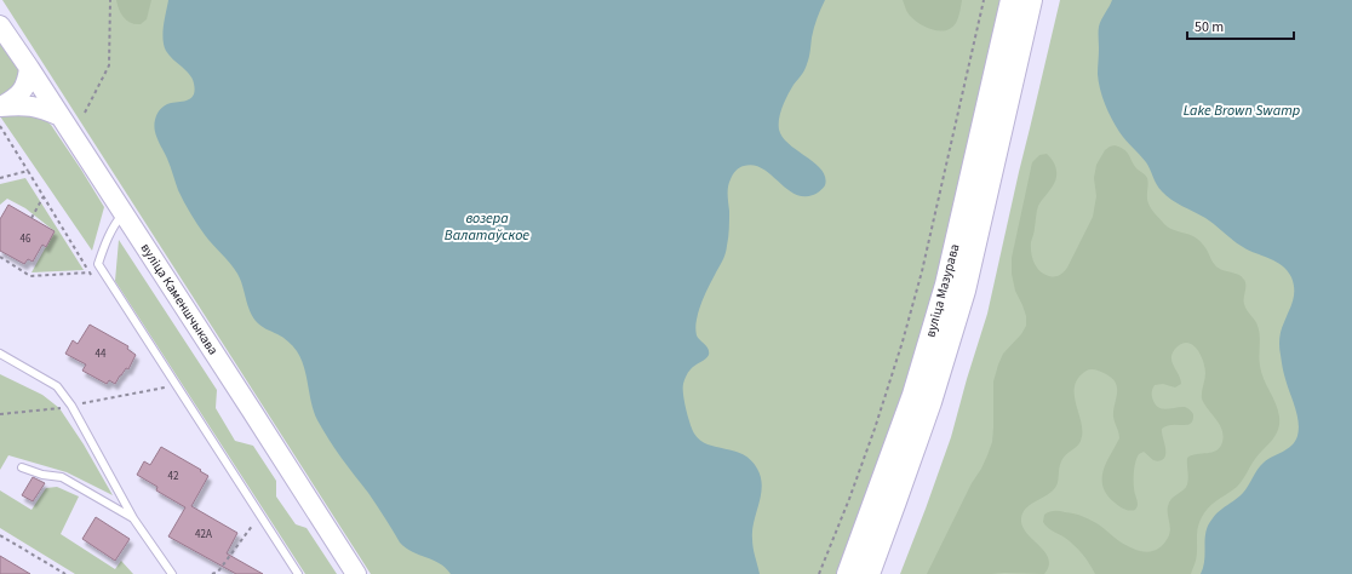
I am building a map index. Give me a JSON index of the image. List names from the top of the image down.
{
  "streets": {
    "main road": ["вуліца Мазурава"],
    "street": ["вуліца Каменшчыкава"]
  },
  "water": ["Lake Brown Swamp", "возера Валатаўское"],
  "house_numbers": [
    "46",
    "44",
    "42",
    "42А"
  ],
  "scale_bar": "50 m"
}
